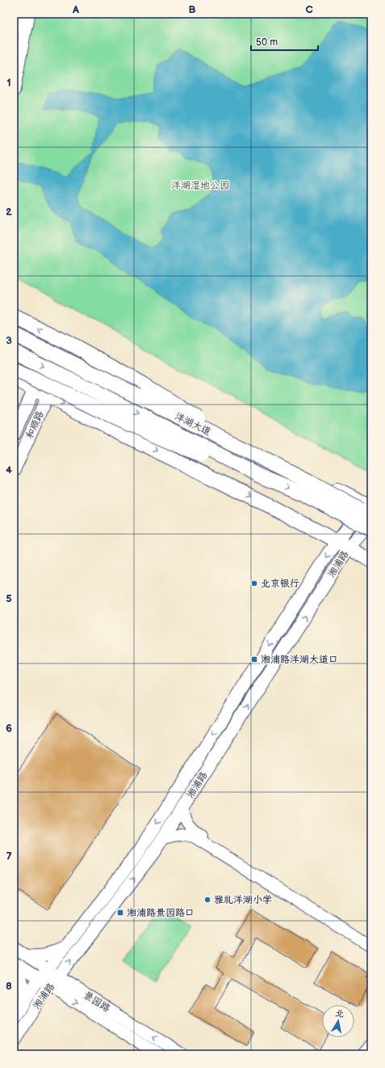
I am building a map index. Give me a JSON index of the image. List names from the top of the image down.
{
  "streets": {
    "highway": ["洋湖大道"],
    "main road": ["和顺路", "湘浦路", "景园路"]
  },
  "crossings": [
    ["洋湖大道", "湘浦路"],
    ["湘浦路", "景园路"]
  ],
  "parks": ["洋湖湿地公园"],
  "places": {
    "other": ["北京银行", "雅礼洋湖小学"],
    "transit": ["湘浦路洋湖大道口", "湘浦路景园路口"]
  },
  "scale_bar": "50 m",
  "north": "top",
  "grid": {
    "columns": ["A", "B", "C"],
    "rows": [
      "1",
      "2",
      "3",
      "4",
      "5",
      "6",
      "7",
      "8"
    ]
  }
}
